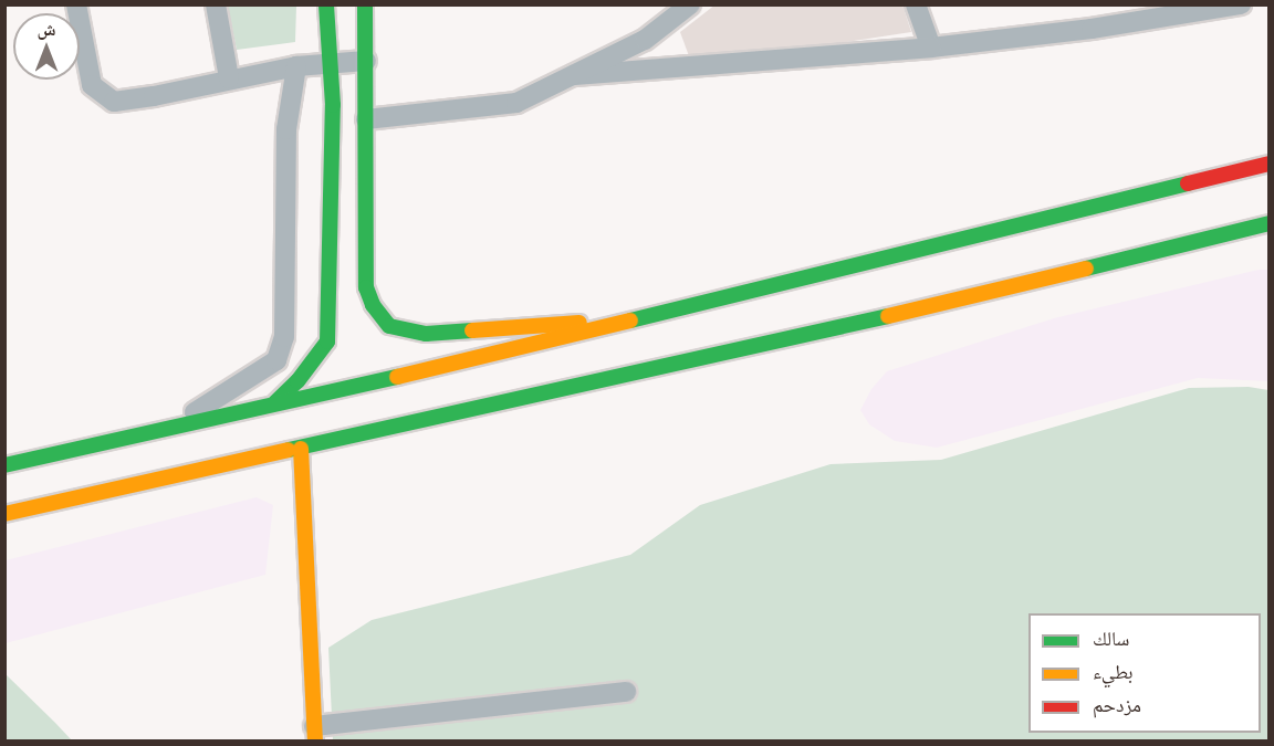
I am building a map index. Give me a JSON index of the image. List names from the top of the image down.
{
  "legend": ["سالك", "بطيء", "مزدحم"],
  "north": "top"
}
